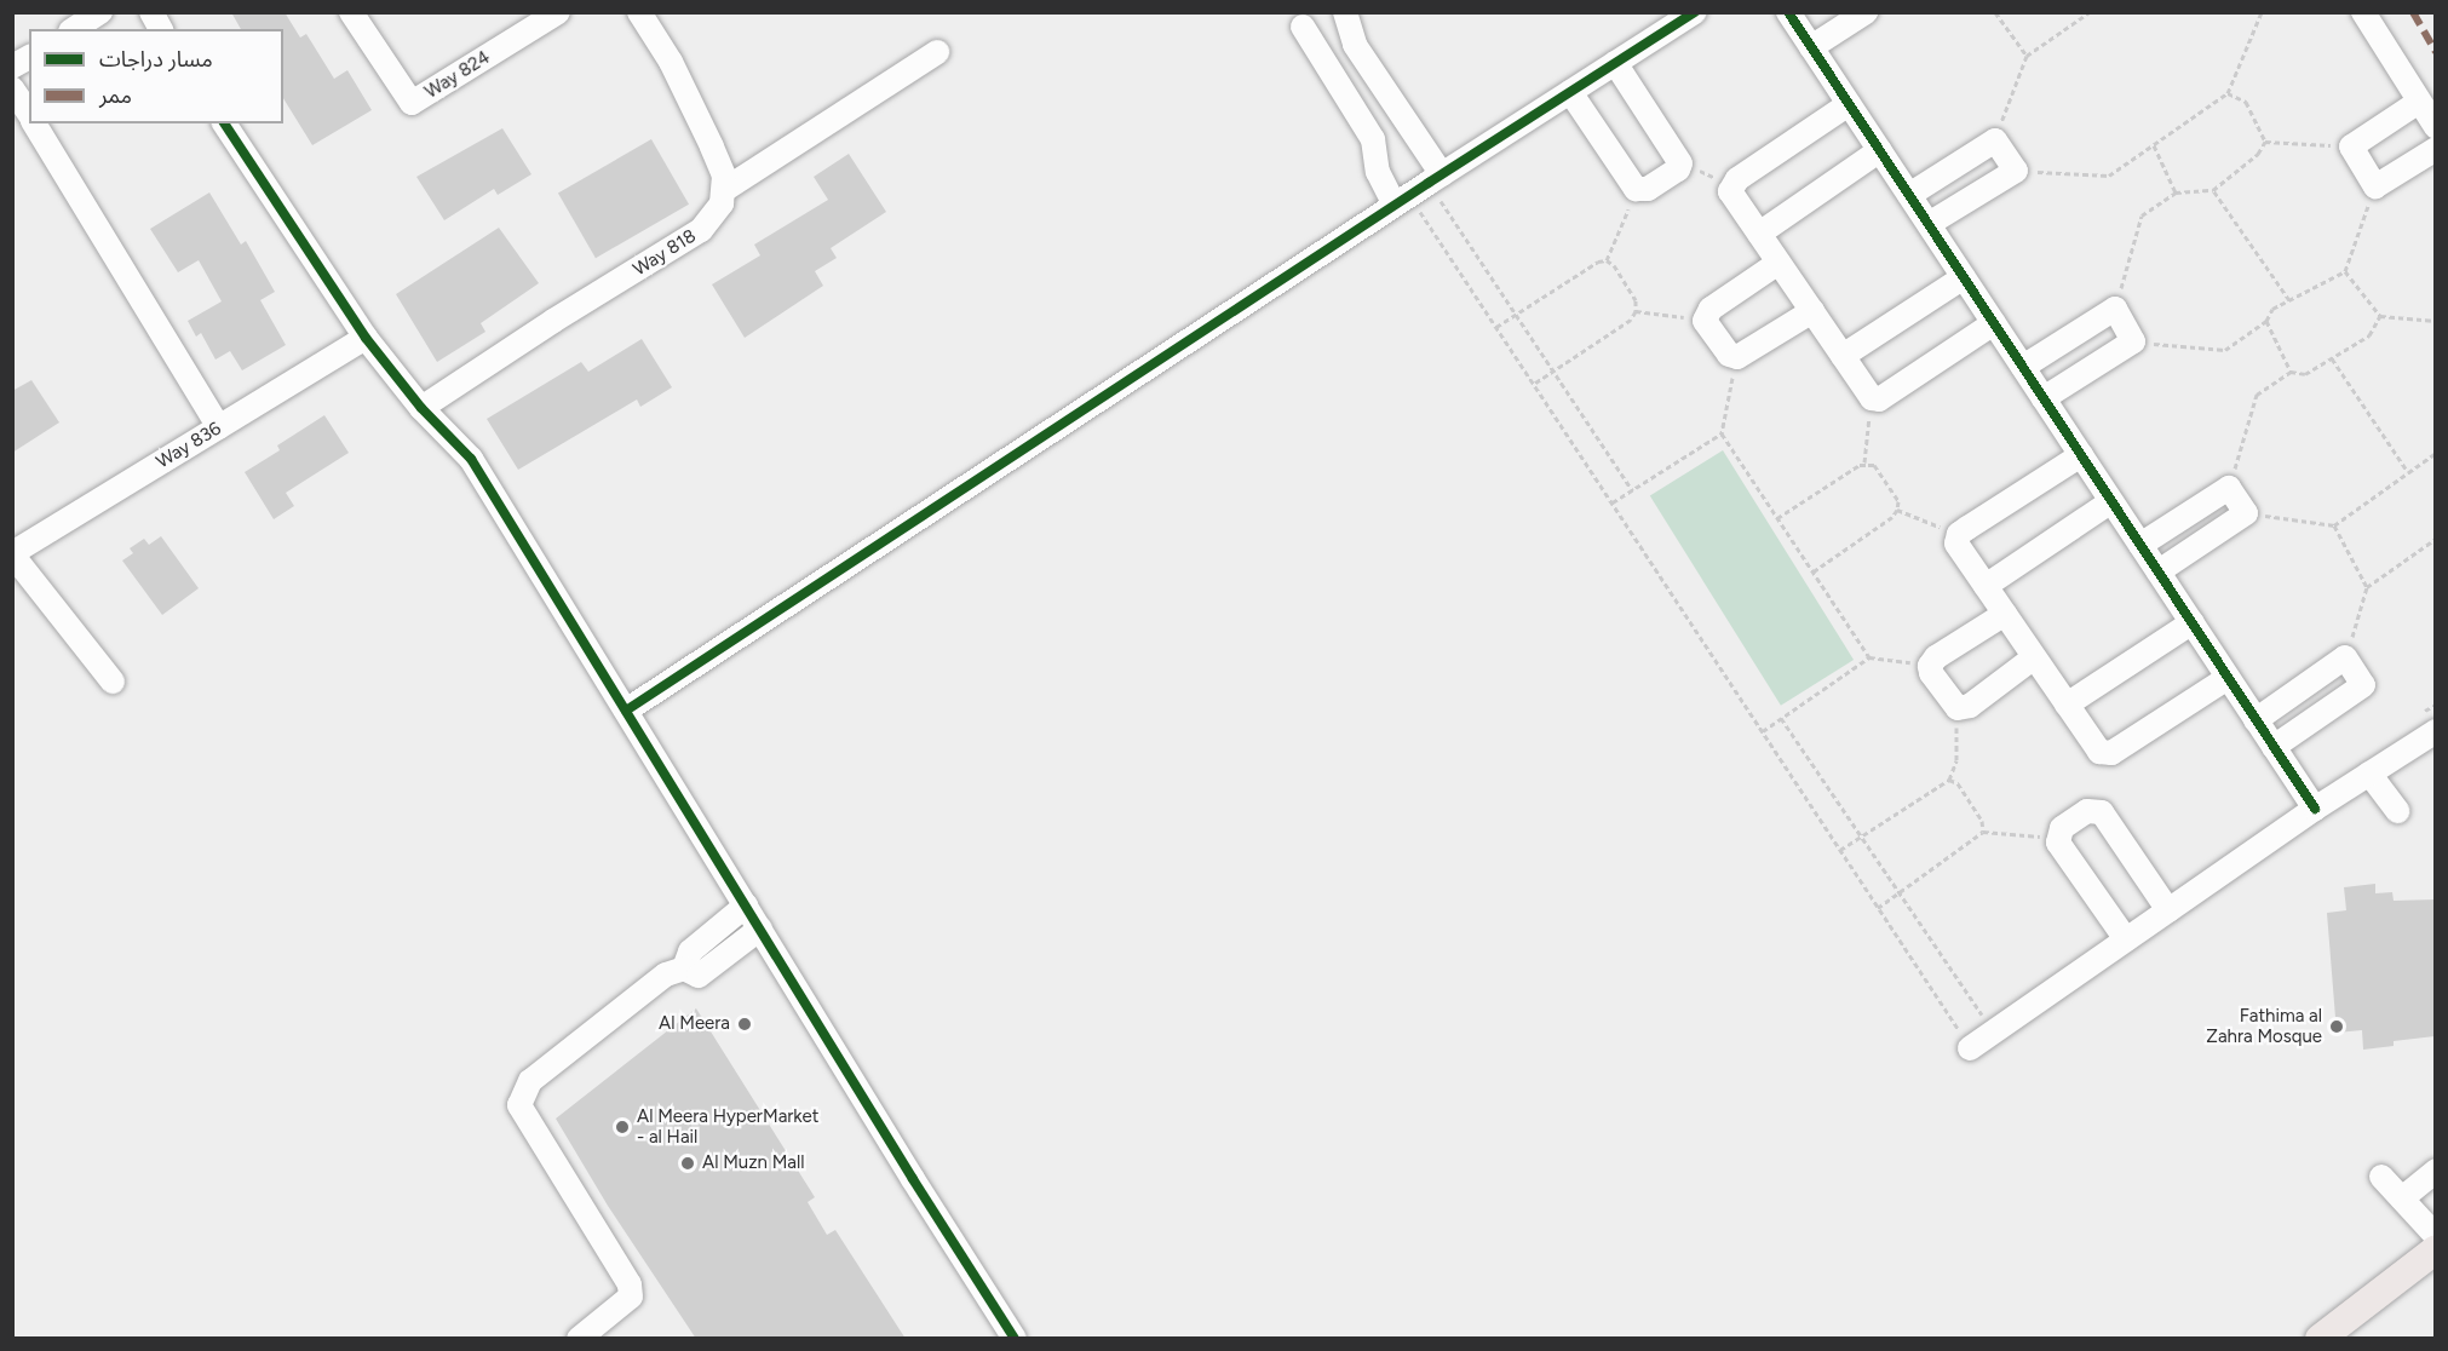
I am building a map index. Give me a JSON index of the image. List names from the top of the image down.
{
  "streets": {
    "street": ["Way 824", "Way 818", "Way 836"]
  },
  "places": [
    "Al Meera",
    "Fathima al Zahra Mosque",
    "Al Meera HyperMarket - al Hail",
    "Al Muzn Mall"
  ],
  "legend": ["مسار دراجات", "ممر"]
}
